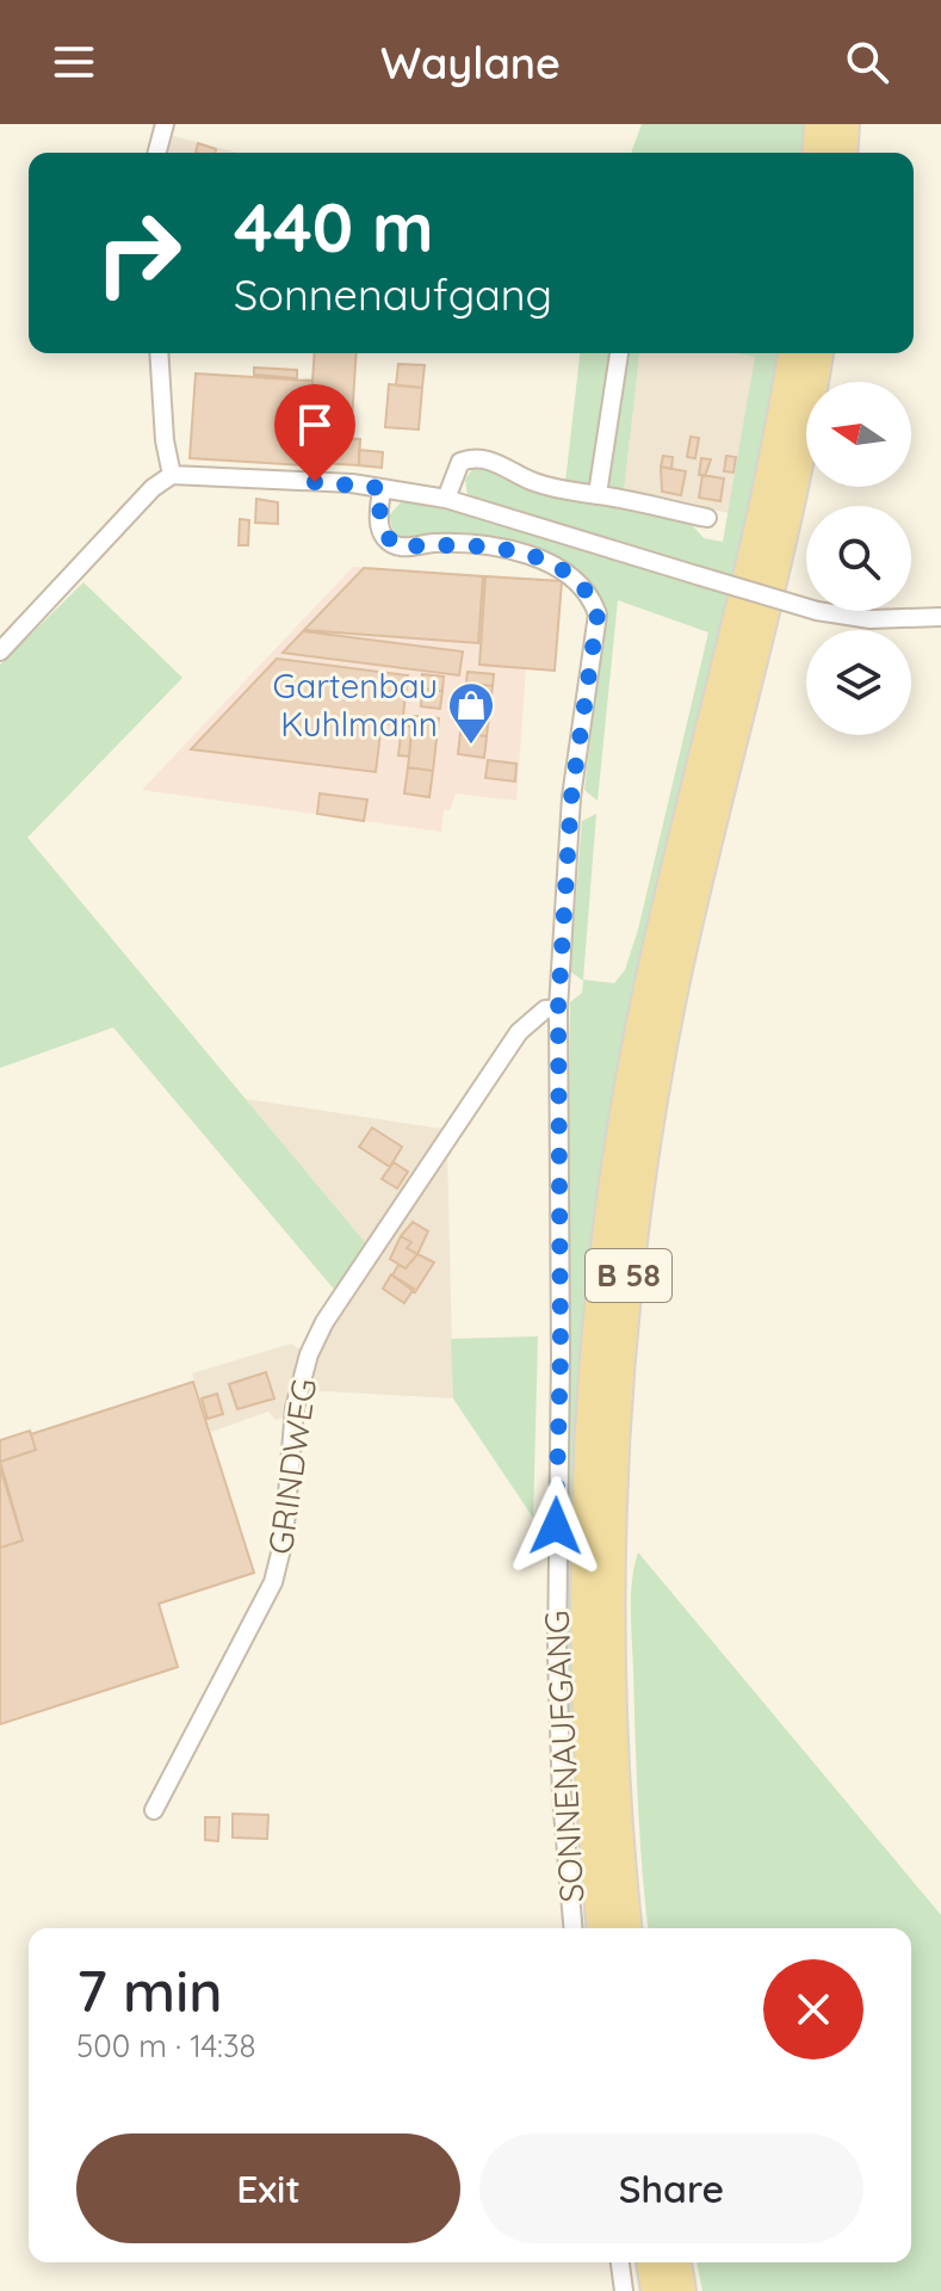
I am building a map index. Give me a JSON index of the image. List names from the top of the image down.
{
  "streets": {
    "main road": ["B 58"],
    "street": ["GRINDWEG", "SONNENAUFGANG"]
  },
  "crossings": [
    ["GRINDWEG", "SONNENAUFGANG"]
  ],
  "places": {
    "shop": ["Gartenbau Kuhlmann"]
  },
  "north": "left",
  "page": {
    "header": "Waylane",
    "turn": ["440 m", "Sonnenaufgang"],
    "heading": ["7 min", "500 m · 14:38"],
    "buttons": ["Exit", "Share"]
  }
}
